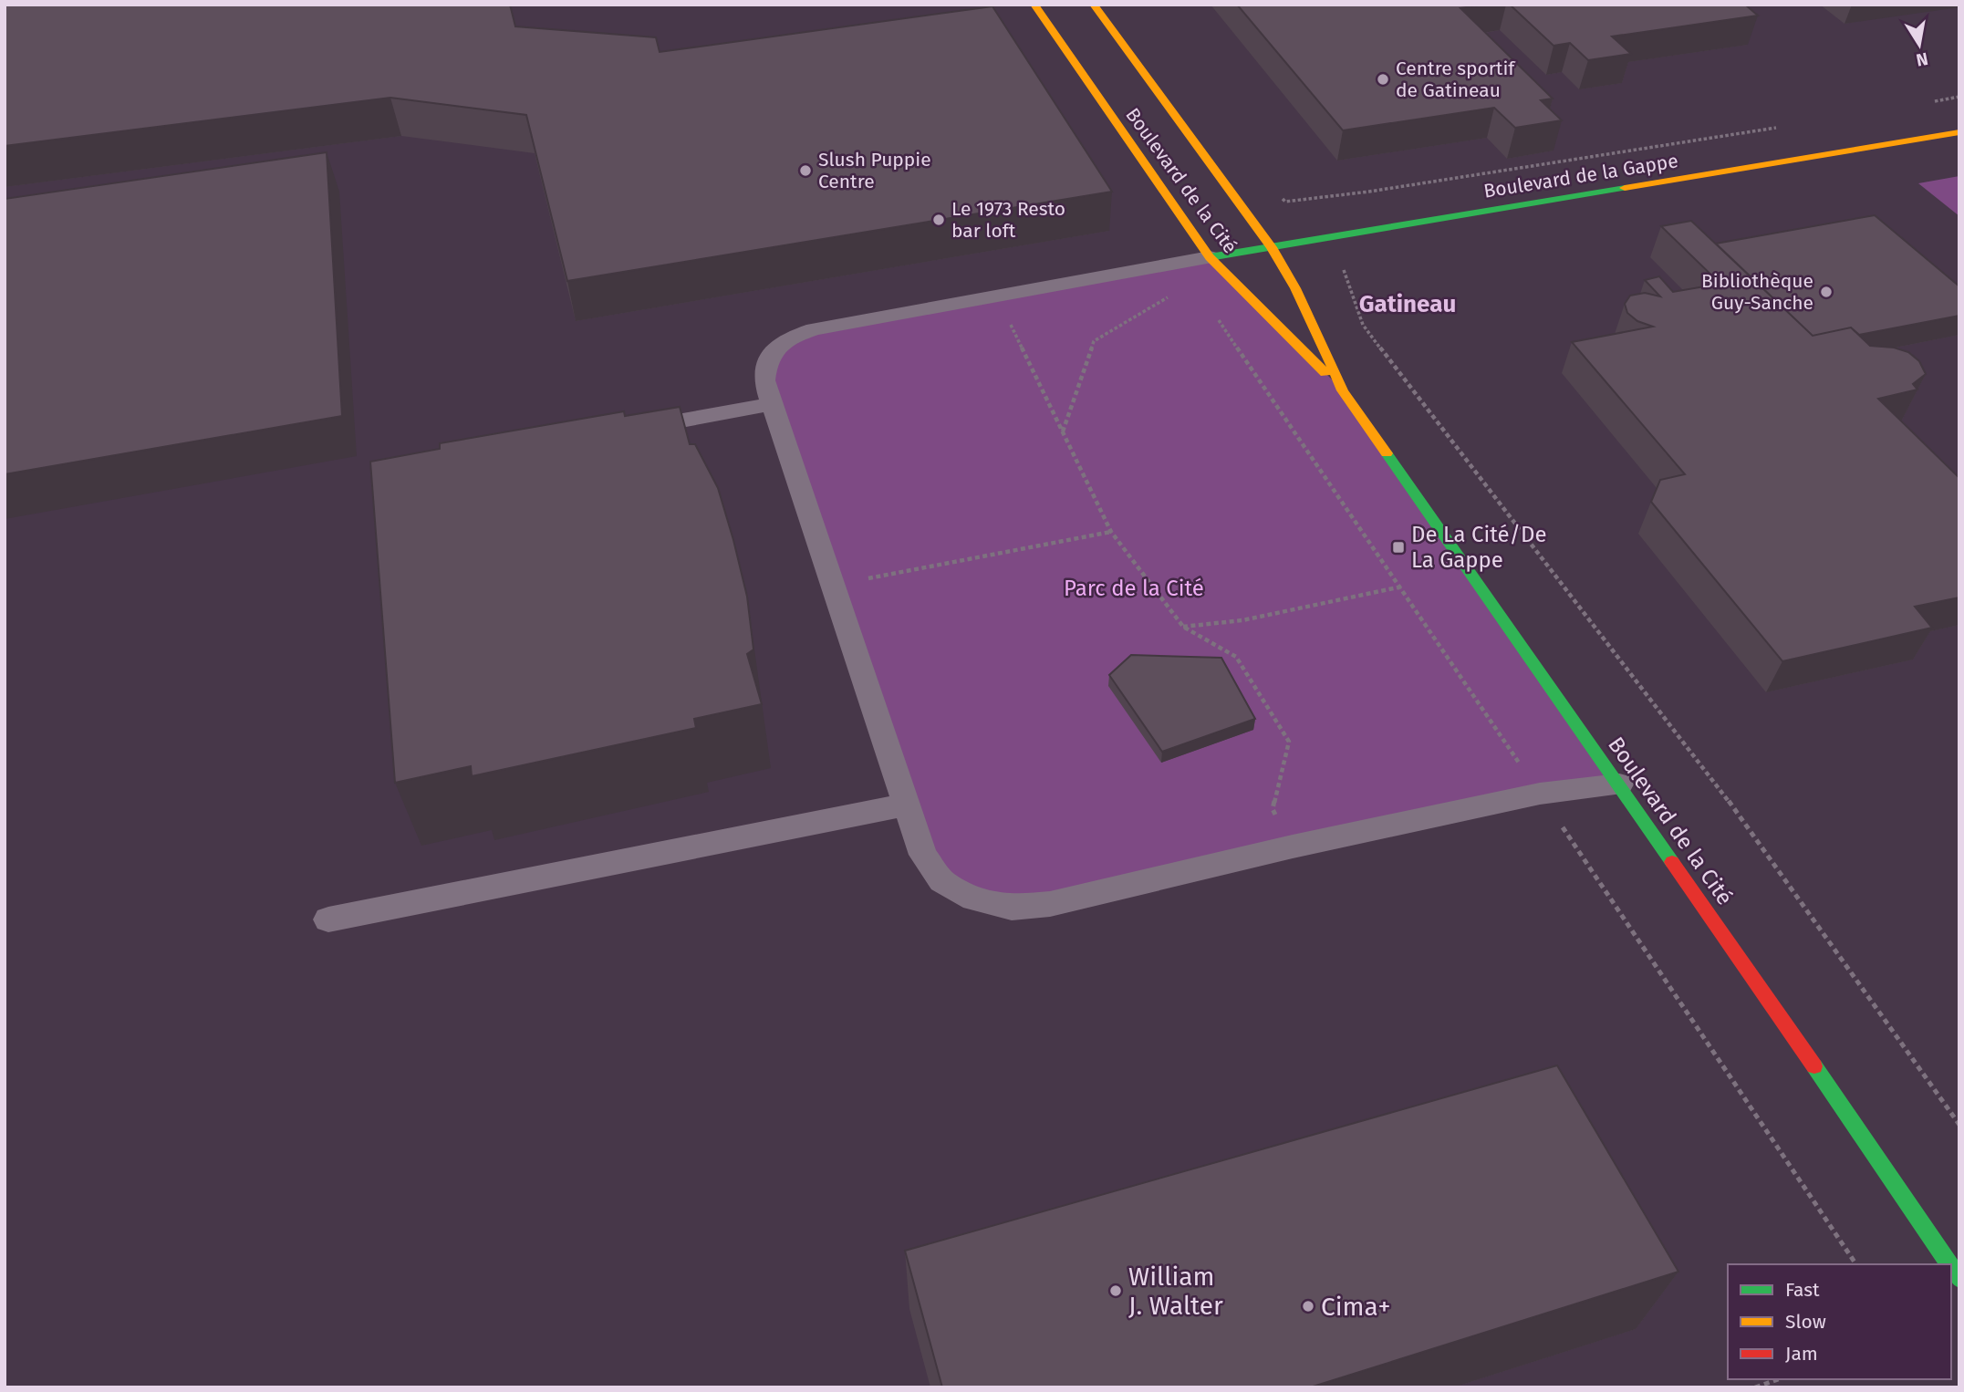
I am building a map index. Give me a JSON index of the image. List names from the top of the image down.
{
  "streets": {
    "street": ["Boulevard de la Gappe", "Boulevard de la Cité"]
  },
  "crossings": [
    ["Boulevard de la Gappe", "Boulevard de la Cité"]
  ],
  "districts": ["Gatineau"],
  "parks": ["Parc de la Cité"],
  "places": {
    "other": [
      "Centre sportif de Gatineau",
      "Slush Puppie Centre",
      "Le 1973 Resto bar loft",
      "Bibliothèque Guy-Sanche",
      "William J. Walter",
      "Cima+"
    ],
    "transit": ["De La Cité/De La Gappe"]
  },
  "legend": ["Fast", "Slow", "Jam"],
  "north": "bottom"
}
